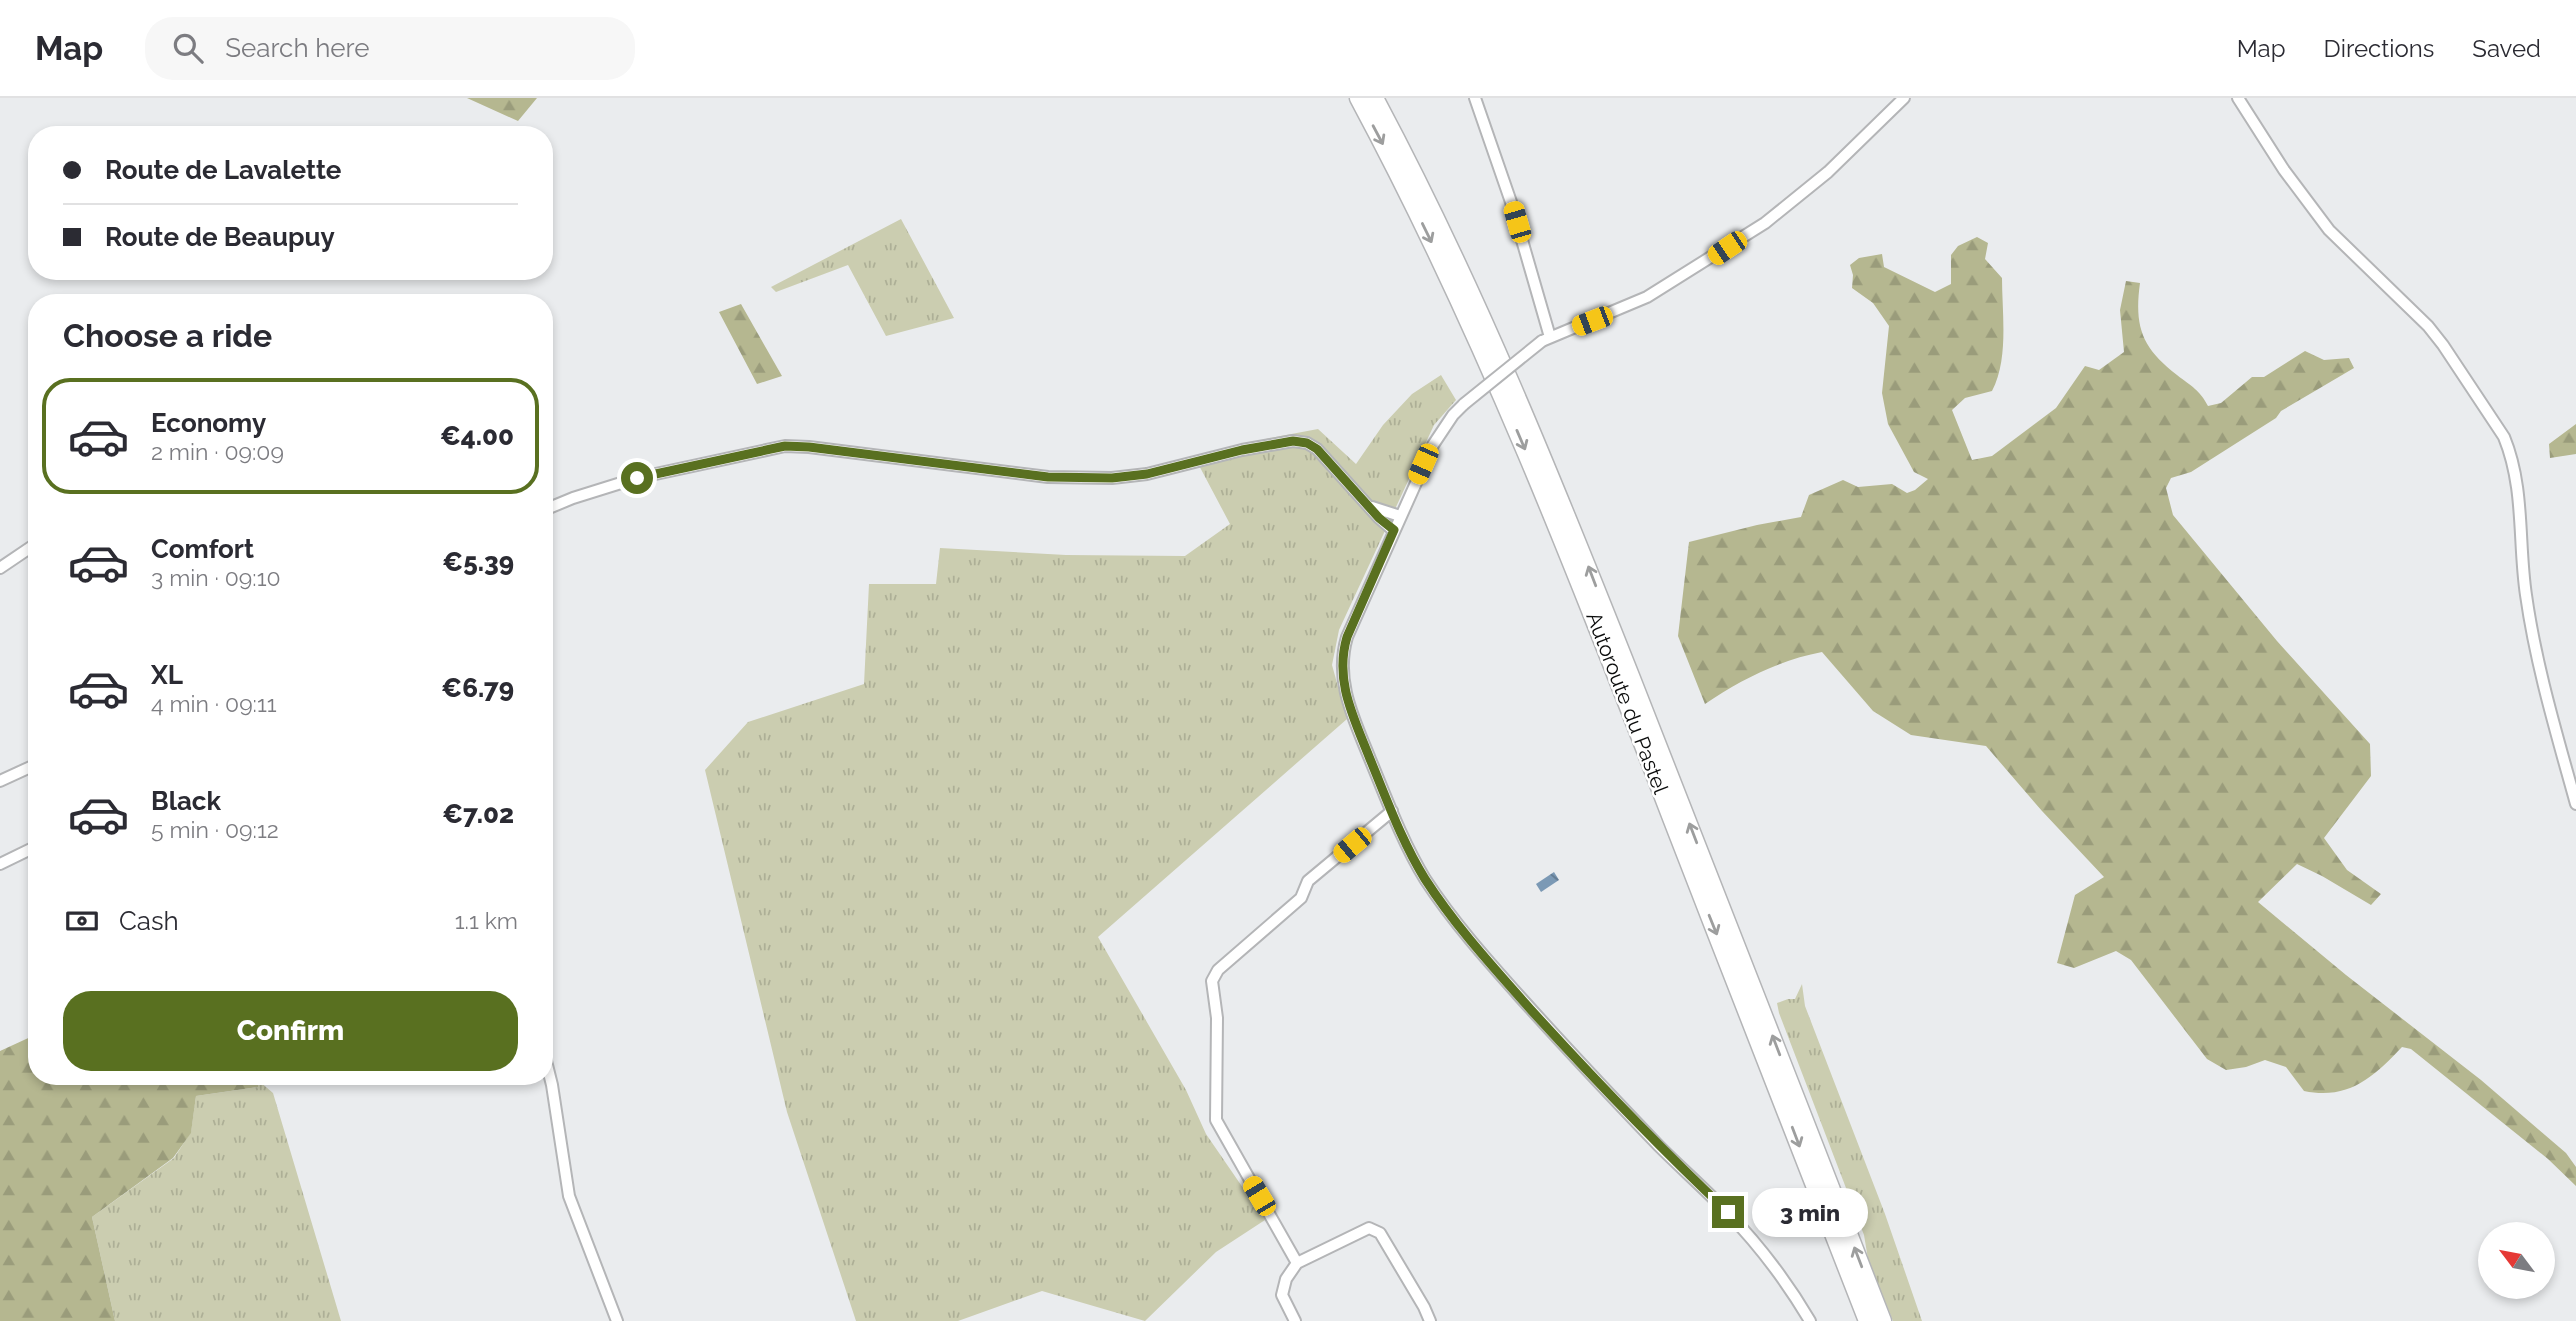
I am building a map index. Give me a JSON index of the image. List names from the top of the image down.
{
  "streets": {
    "highway": ["Autoroute du Pastel"]
  },
  "north": "top left",
  "page": {
    "header": "Map",
    "search": "Search here",
    "nav": ["Map", "Directions", "Saved"],
    "banner": ["Route de Lavalette", "Route de Beaupuy"],
    "heading": "Choose a ride",
    "list": [
      {
        "name": "Economy",
        "note": "2 min · 09:09",
        "value": "€4.00"
      },
      {
        "name": "Comfort",
        "note": "3 min · 09:10",
        "value": "€5.39"
      },
      {
        "name": "XL",
        "note": "4 min · 09:11",
        "value": "€6.79"
      },
      {
        "name": "Black",
        "note": "5 min · 09:12",
        "value": "€7.02"
      }
    ],
    "pay": ["Cash", "1.1 km"],
    "buttons": "Confirm",
    "bubble": "3 min"
  }
}
